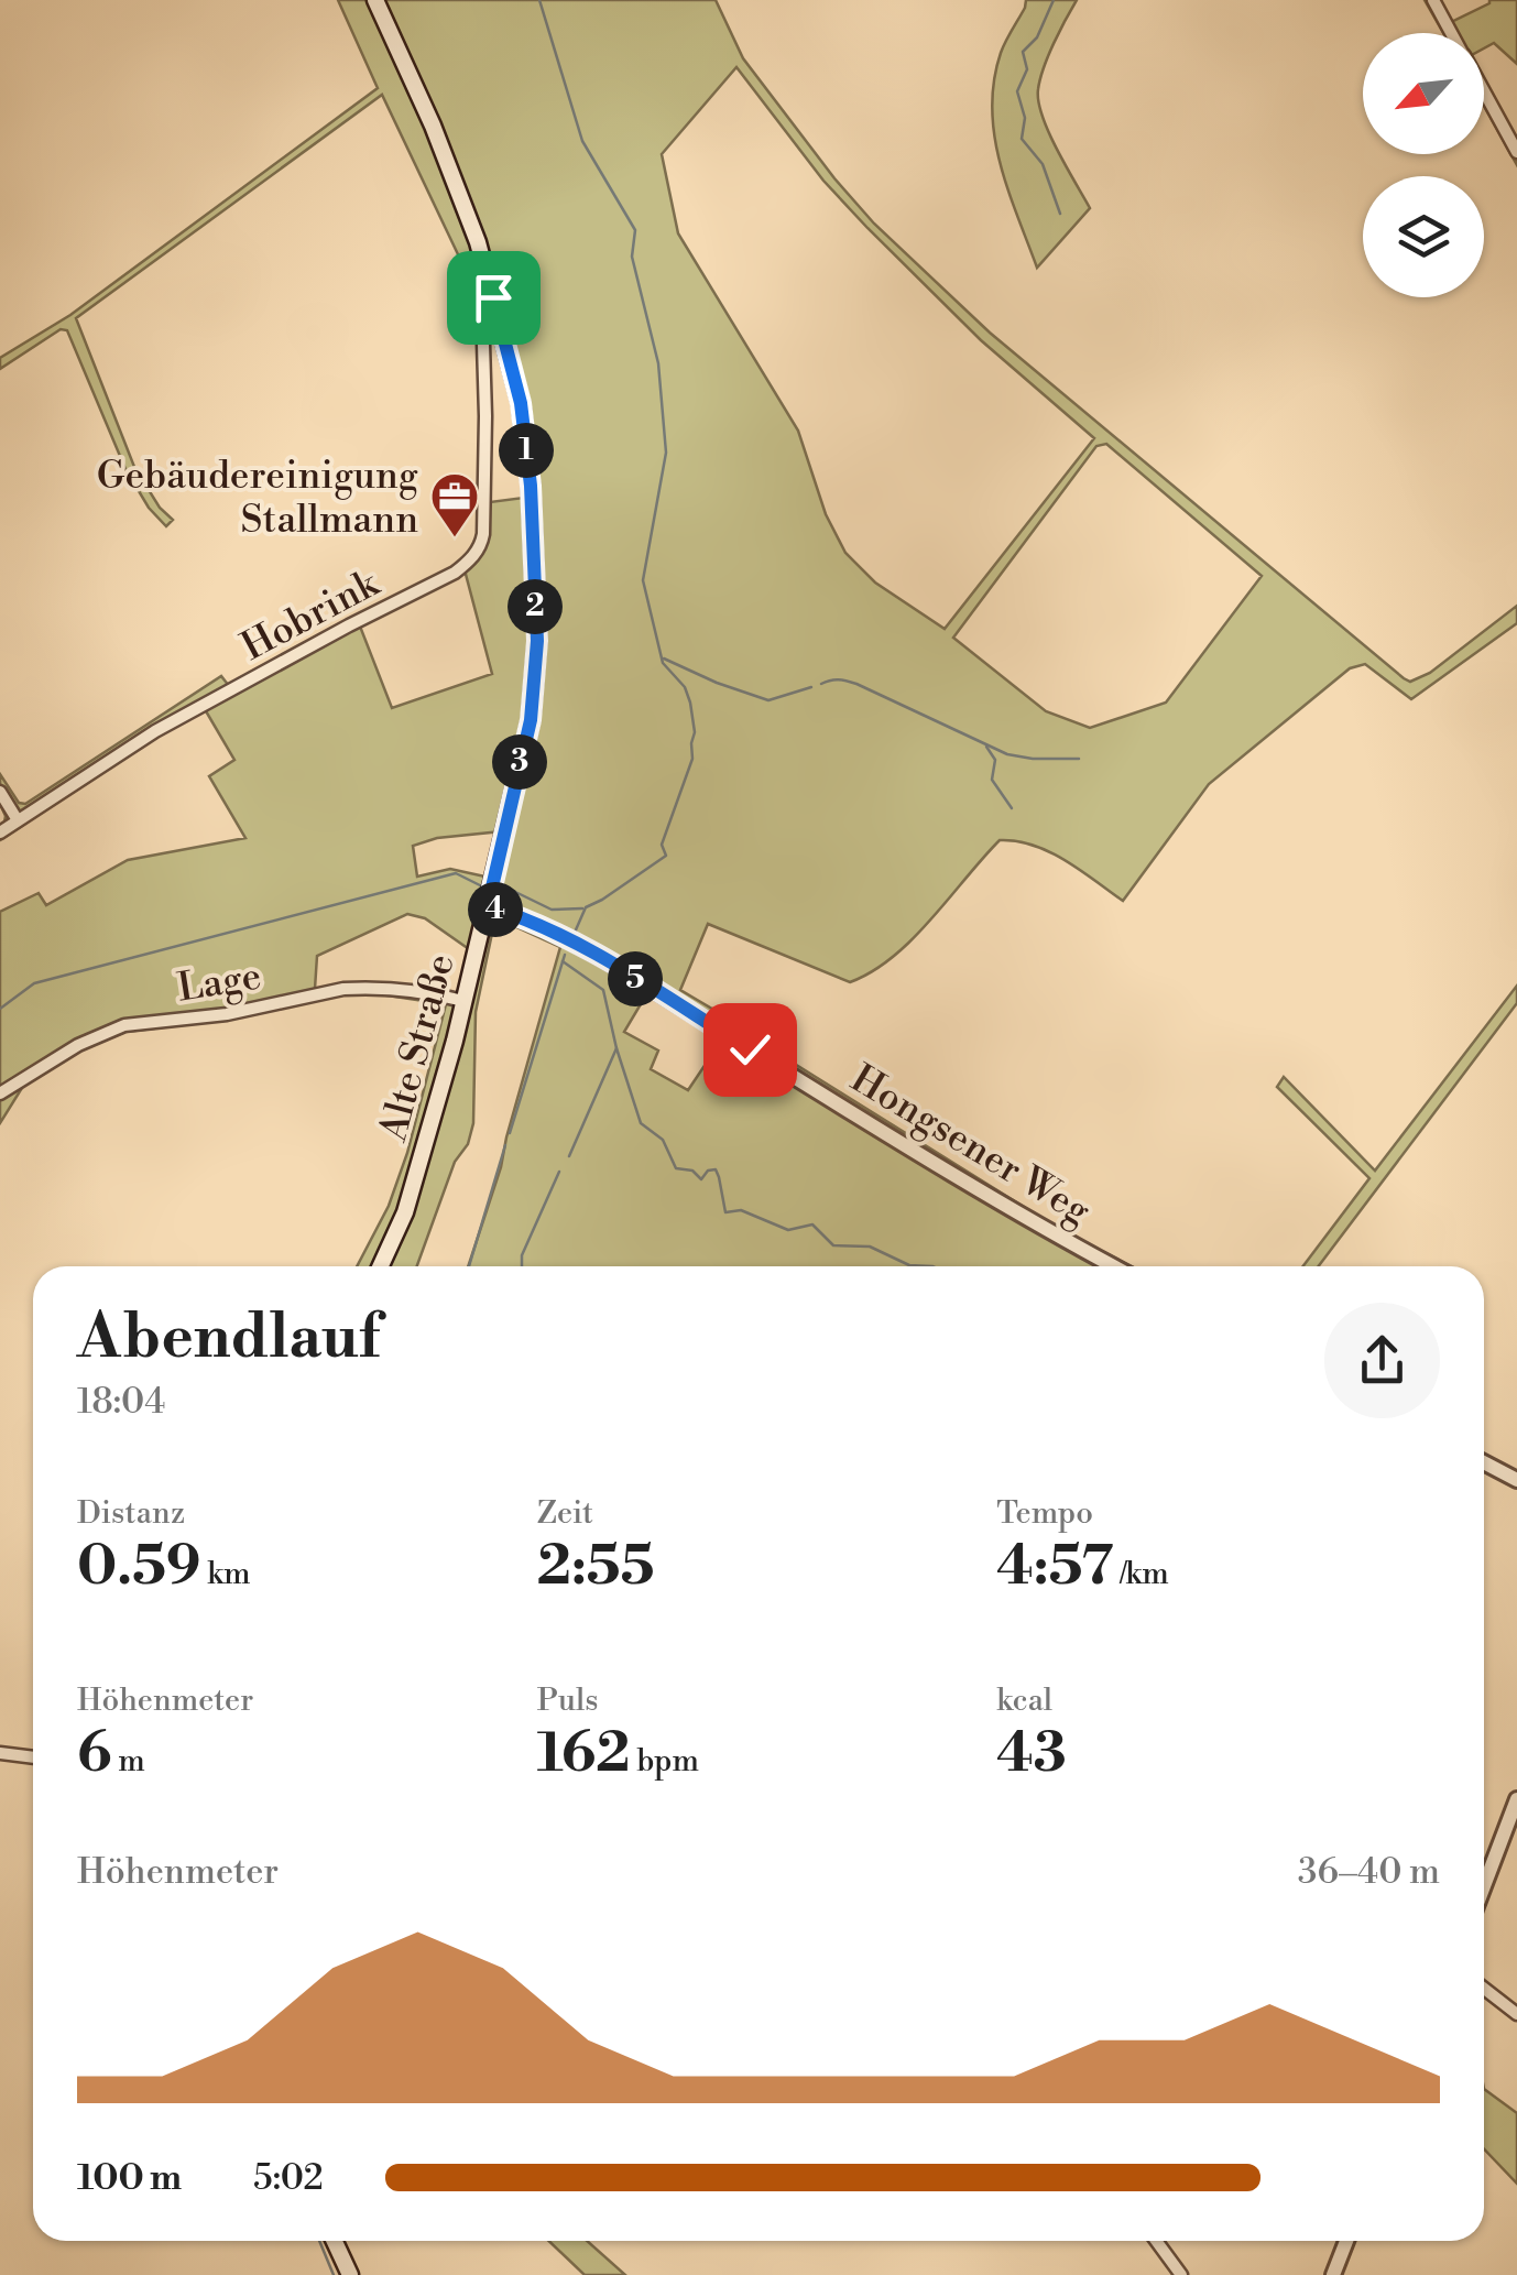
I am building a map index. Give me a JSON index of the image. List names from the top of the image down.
{
  "streets": {
    "main road": ["Alte Straße"],
    "street": ["Hobrink", "Lage", "Hongsener Weg"]
  },
  "crossings": [
    ["Hobrink", "Alte Straße"],
    ["Lage", "Alte Straße"],
    ["Alte Straße", "Hongsener Weg"]
  ],
  "places": {
    "office": ["Gebäudereinigung Stallmann"]
  },
  "north": "bottom left",
  "page": {
    "pins": [
      "1",
      "2",
      "3",
      "4",
      "5"
    ],
    "heading": ["Abendlauf", "18:04"],
    "stats": [
      ["Distanz", "0.59 km"],
      ["Zeit", "2:55"],
      ["Tempo", "4:57 /km"],
      ["Höhenmeter", "6 m"],
      ["Puls", "162 bpm"],
      ["kcal", "43"]
    ],
    "chart": ["Höhenmeter", "36–40 m"],
    "list": [
      {
        "name": "100 m",
        "note": "5:02"
      }
    ]
  }
}
